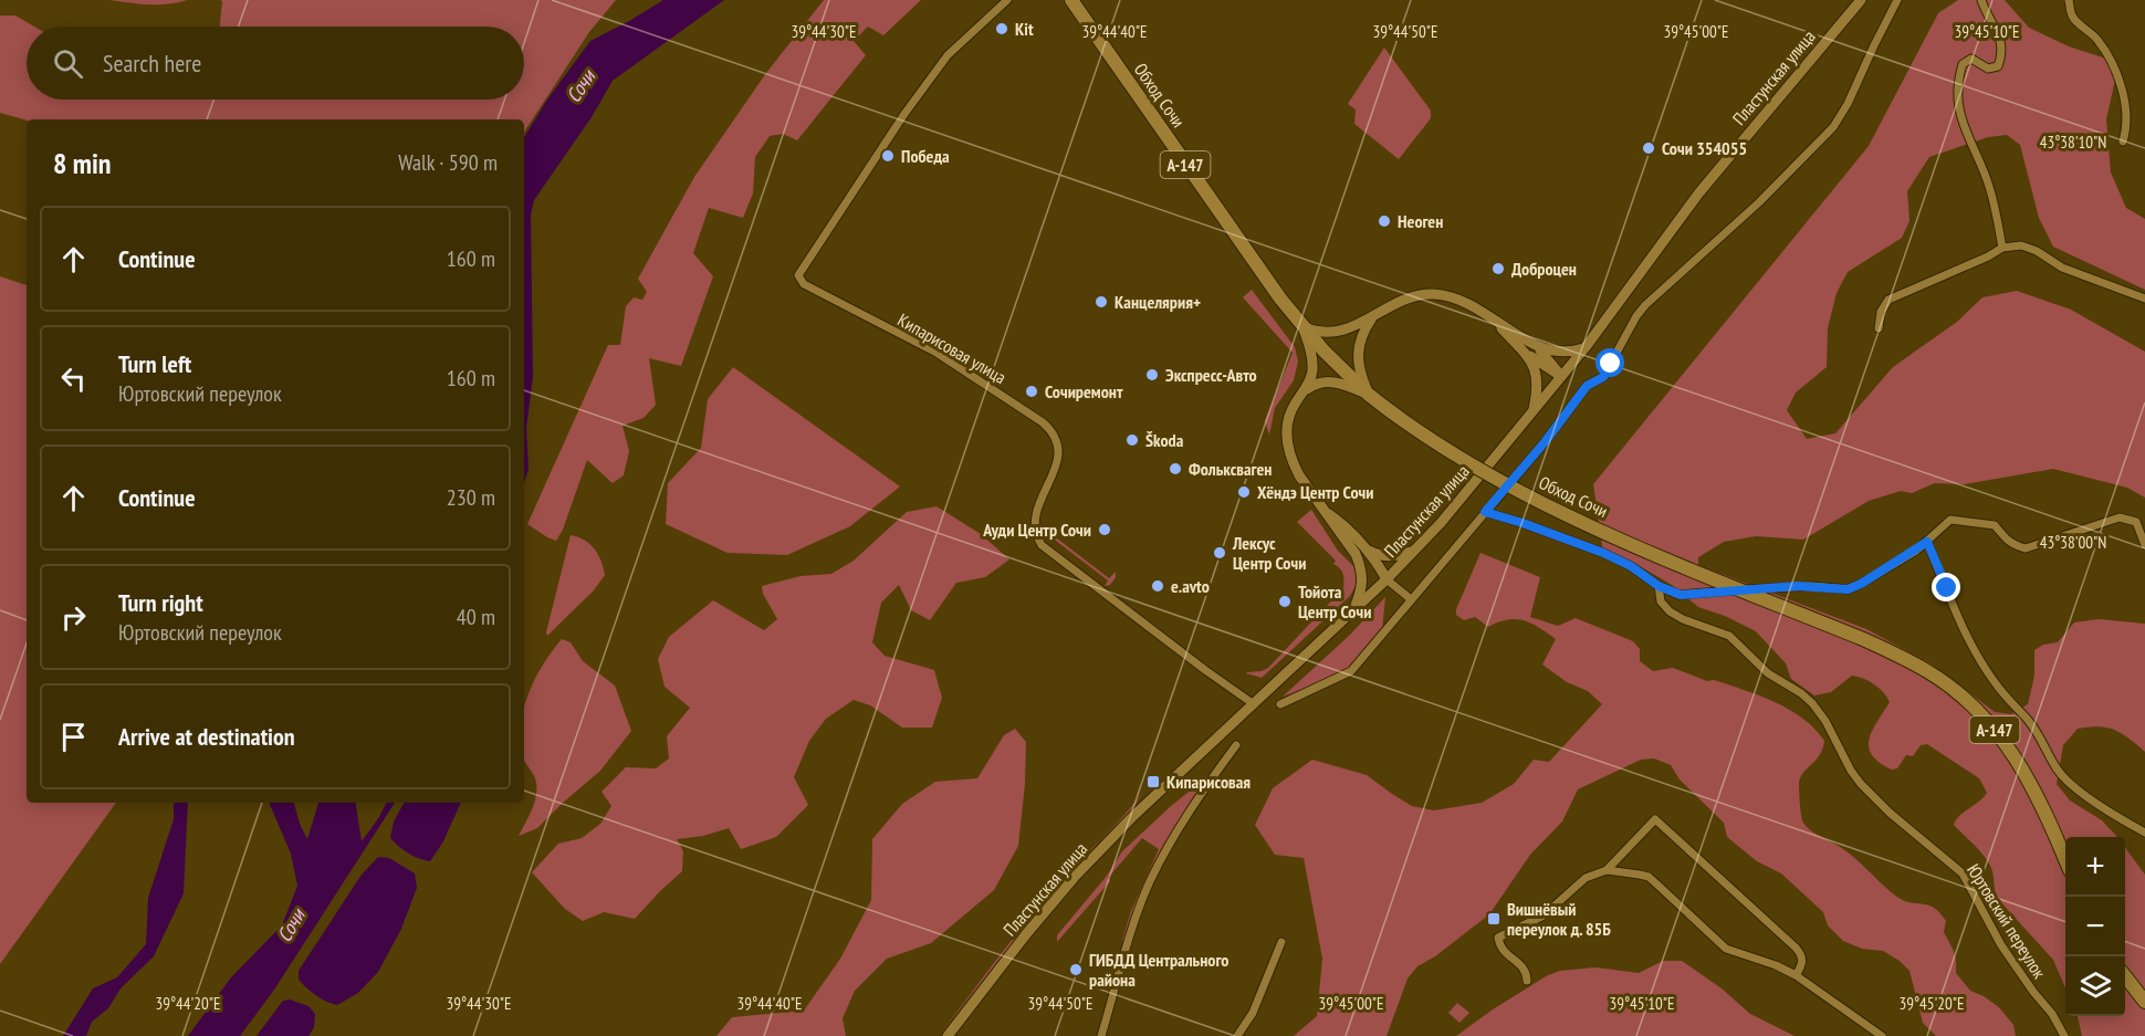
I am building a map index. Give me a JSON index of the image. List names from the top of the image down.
{
  "streets": {
    "highway": ["Обход Сочи", "А-147"],
    "main road": ["Пластунская улица"],
    "street": ["Кипарисовая улица", "Юртовский переулок"]
  },
  "crossings": [
    ["Пластунская улица", "А-147"],
    ["Пластунская улица", "Кипарисовая улица"],
    ["Обход Сочи", "А-147"]
  ],
  "water": ["Сочи"],
  "places": {
    "other": [
      "Kit",
      "Сочи 354055",
      "Победа",
      "Неоген",
      "Доброцен",
      "Канцелярия+",
      "Экспресс-Авто",
      "Сочиремонт",
      "Škoda",
      "Фольксваген",
      "Хёндэ Центр Сочи",
      "Ауди Центр Сочи",
      "Лексус Центр Сочи",
      "e.avto",
      "Тойота Центр Сочи",
      "ГИБДД Центрального района"
    ],
    "transit": ["Кипарисовая", "Вишнёвый переулок д. 85Б"]
  },
  "page": {
    "search": "Search here",
    "heading": ["8 min", "Walk · 590 m"],
    "list": [
      ["Continue", "160 m"],
      ["Turn left", "Юртовский переулок", "160 m"],
      ["Continue", "230 m"],
      ["Turn right", "Юртовский переулок", "40 m"],
      "Arrive at destination"
    ],
    "map_buttons": ["+", "−"]
  },
  "coordinates": [
    "39°44'30\"E",
    "39°44'40\"E",
    "39°44'50\"E",
    "39°45'00\"E",
    "39°45'10\"E",
    "43°38'10\"N",
    "43°38'00\"N",
    "39°44'20\"E",
    "39°45'20\"E"
  ]
}
